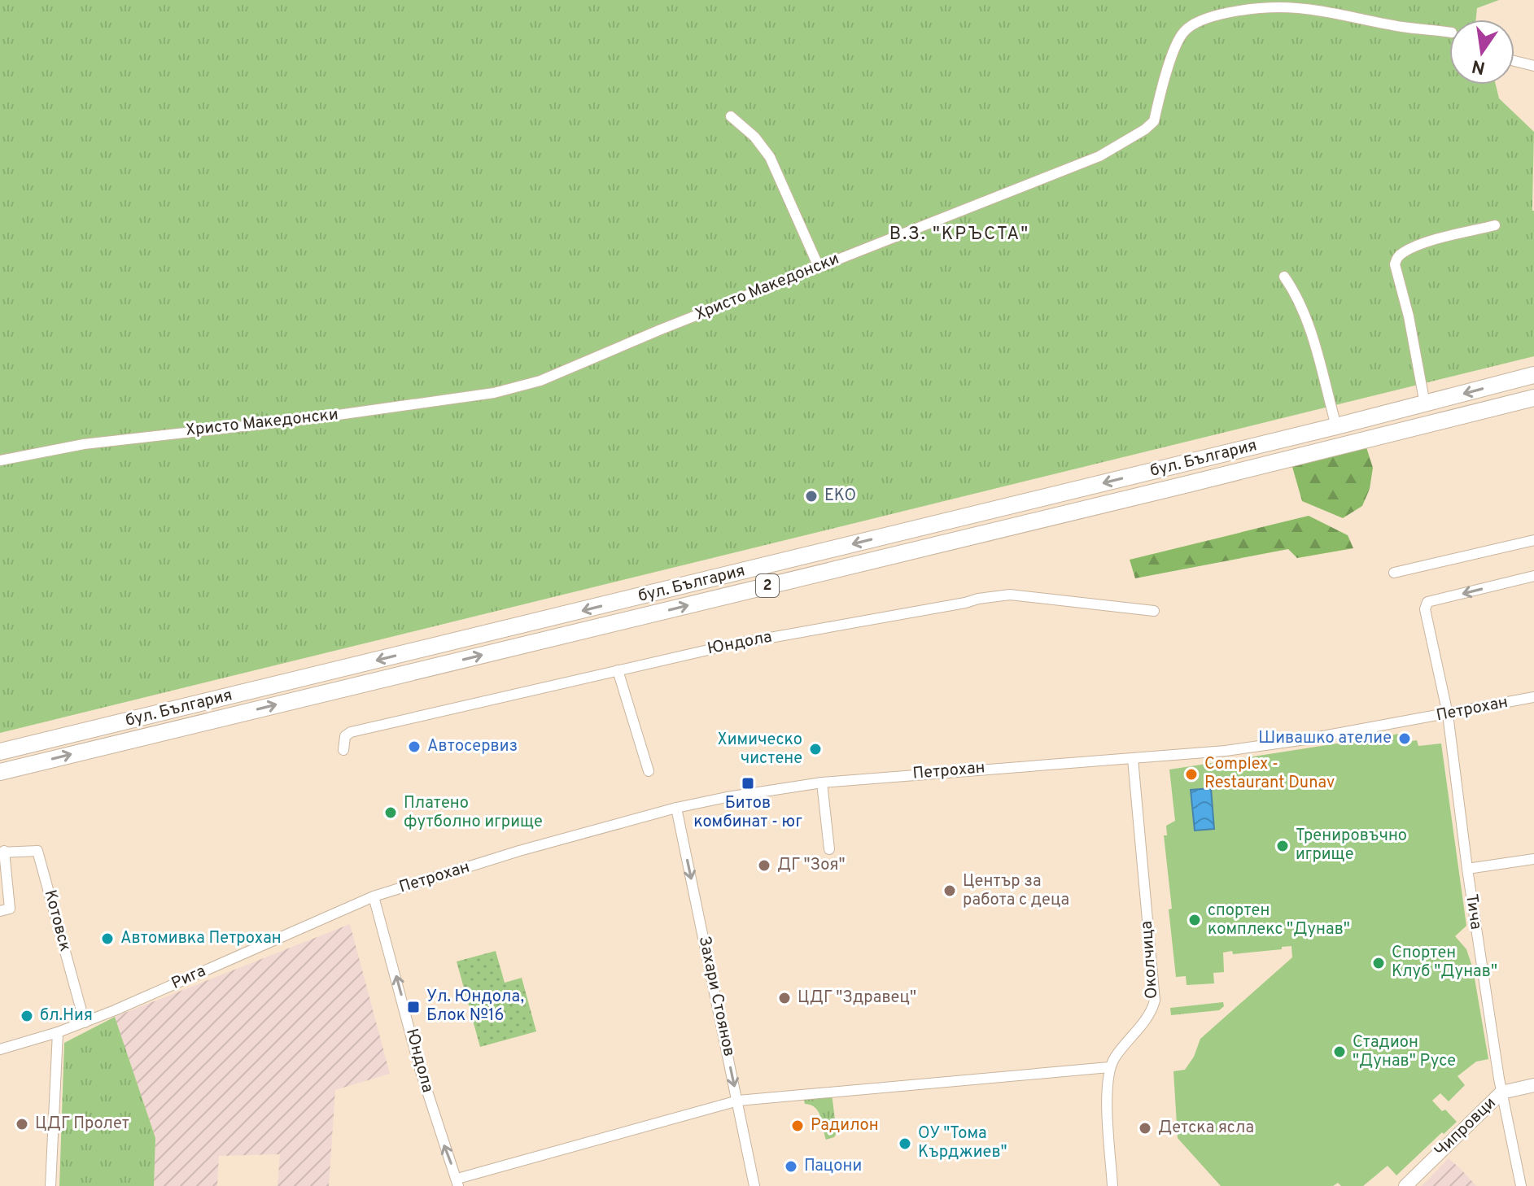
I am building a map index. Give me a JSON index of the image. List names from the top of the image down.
{
  "streets": {
    "highway": ["бул. България", "2"],
    "main road": ["Чипровци"],
    "street": [
      "Христо Македонски",
      "Юндола",
      "Петрохан",
      "Тича",
      "Котовск",
      "Околчица",
      "Рига",
      "Захари Стоянов"
    ]
  },
  "crossings": [
    ["Юндола", "Петрохан"],
    ["Юндола", "Рига"],
    ["Петрохан", "Тича"],
    ["Петрохан", "Околчица"],
    ["Петрохан", "Рига"],
    ["Петрохан", "Захари Стоянов"],
    ["Тича", "Чипровци"],
    ["Котовск", "Рига"]
  ],
  "one_way": ["Захари Стоянов"],
  "districts": ["В.З. \"КРЪСТА\""],
  "places": {
    "other": [
      "ЕКО",
      "Шивашко ателие",
      "Автосервиз",
      "Химическо чистене",
      "Complex - Restaurant Dunav",
      "Платено футболно игрище",
      "Тренировъчно игрище",
      "ДГ \"Зоя\"",
      "Център за работа с деца",
      "спортен комплекс \"Дунав\"",
      "Автомивка Петрохан",
      "Спортен Клуб \"Дунав\"",
      "ЦДГ \"Здравец\"",
      "бл.Ния",
      "Стадион \"Дунав\" Русе",
      "ЦДГ Пролет",
      "Радилон",
      "Детска ясла",
      "ОУ \"Тома Кърджиев\"",
      "Пацони"
    ],
    "transit": ["Битов комбинат - юг", "Ул. Юндола, Блок №16"]
  },
  "north": "bottom"
}
